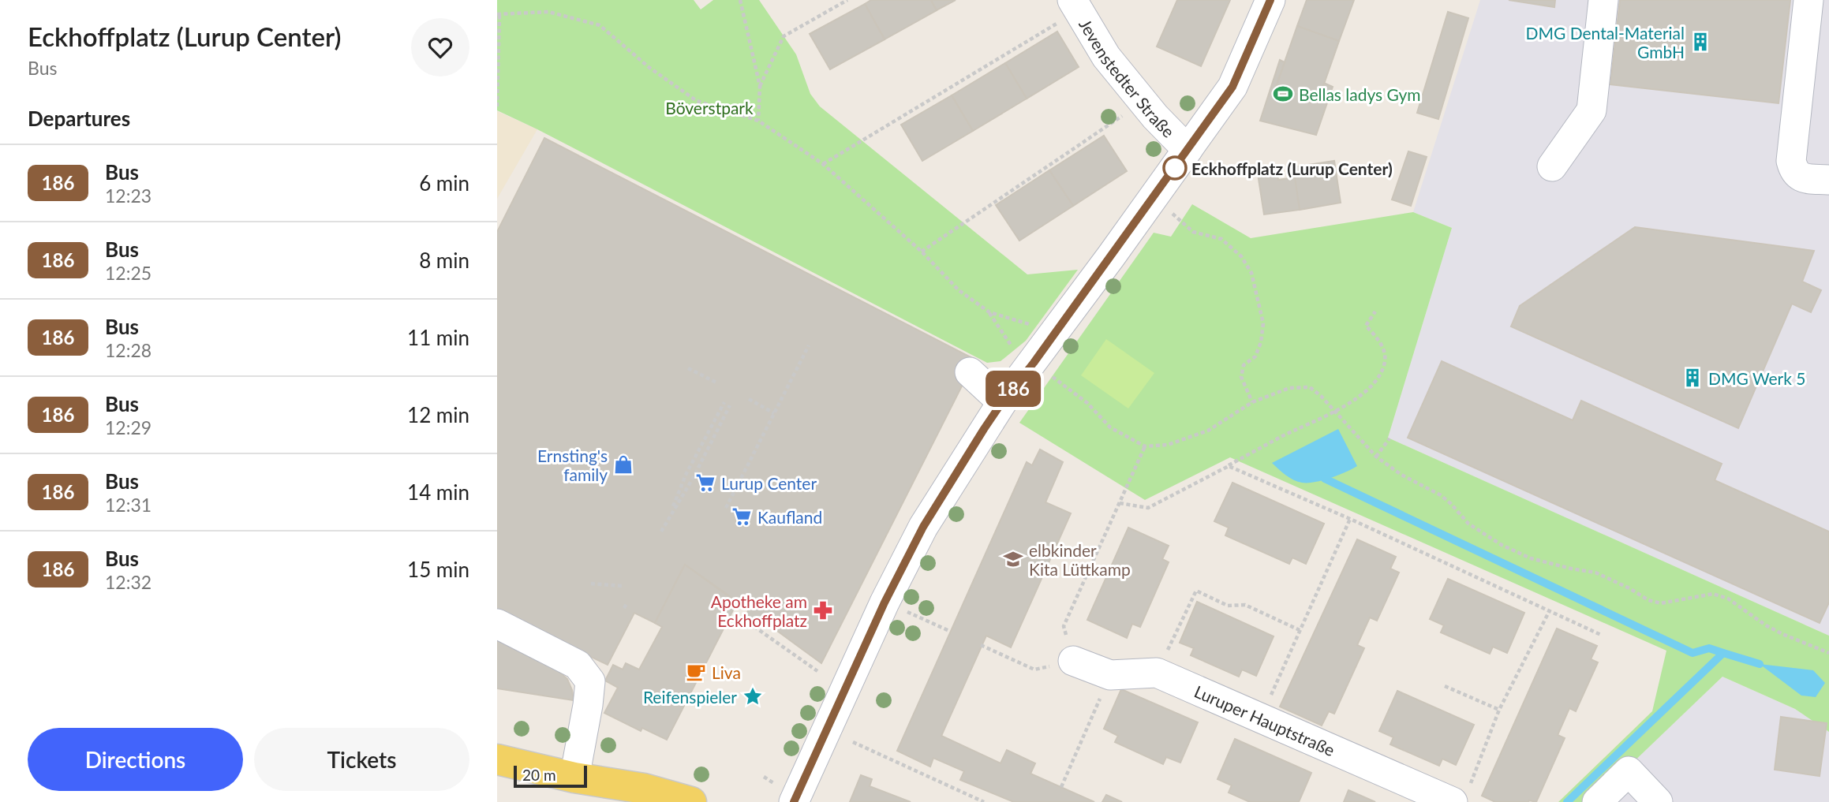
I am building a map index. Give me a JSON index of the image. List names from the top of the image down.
{
  "streets": {
    "street": ["Jevenstedter Straße", "Luruper Hauptstraße"]
  },
  "parks": ["Böverstpark"],
  "places": {
    "building": ["DMG Dental-Material GmbH", "DMG Werk 5"],
    "sports": ["Bellas ladys Gym"],
    "other": ["Eckhoffplatz (Lurup Center)"],
    "shop": ["Ernsting's family"],
    "supermarket": ["Lurup Center", "Kaufland"],
    "school or university": ["elbkinder Kita Lüttkamp"],
    "pharmacy": ["Apotheke am Eckhoffplatz"],
    "cafe": ["Liva"],
    "place": ["Reifenspieler"]
  },
  "lines": ["bus line 186"],
  "scale_bar": "20 m",
  "page": {
    "heading": [
      ["Eckhoffplatz (Lurup Center)", "Bus"],
      "Departures"
    ],
    "on_map": "186",
    "list": [
      {
        "mark": "186",
        "name": "Bus",
        "note": "12:23",
        "value": "6 min"
      },
      {
        "mark": "186",
        "name": "Bus",
        "note": "12:25",
        "value": "8 min"
      },
      {
        "mark": "186",
        "name": "Bus",
        "note": "12:28",
        "value": "11 min"
      },
      {
        "mark": "186",
        "name": "Bus",
        "note": "12:29",
        "value": "12 min"
      },
      {
        "mark": "186",
        "name": "Bus",
        "note": "12:31",
        "value": "14 min"
      },
      {
        "mark": "186",
        "name": "Bus",
        "note": "12:32",
        "value": "15 min"
      }
    ],
    "buttons": ["Directions", "Tickets"],
    "scale": "20 m"
  }
}
